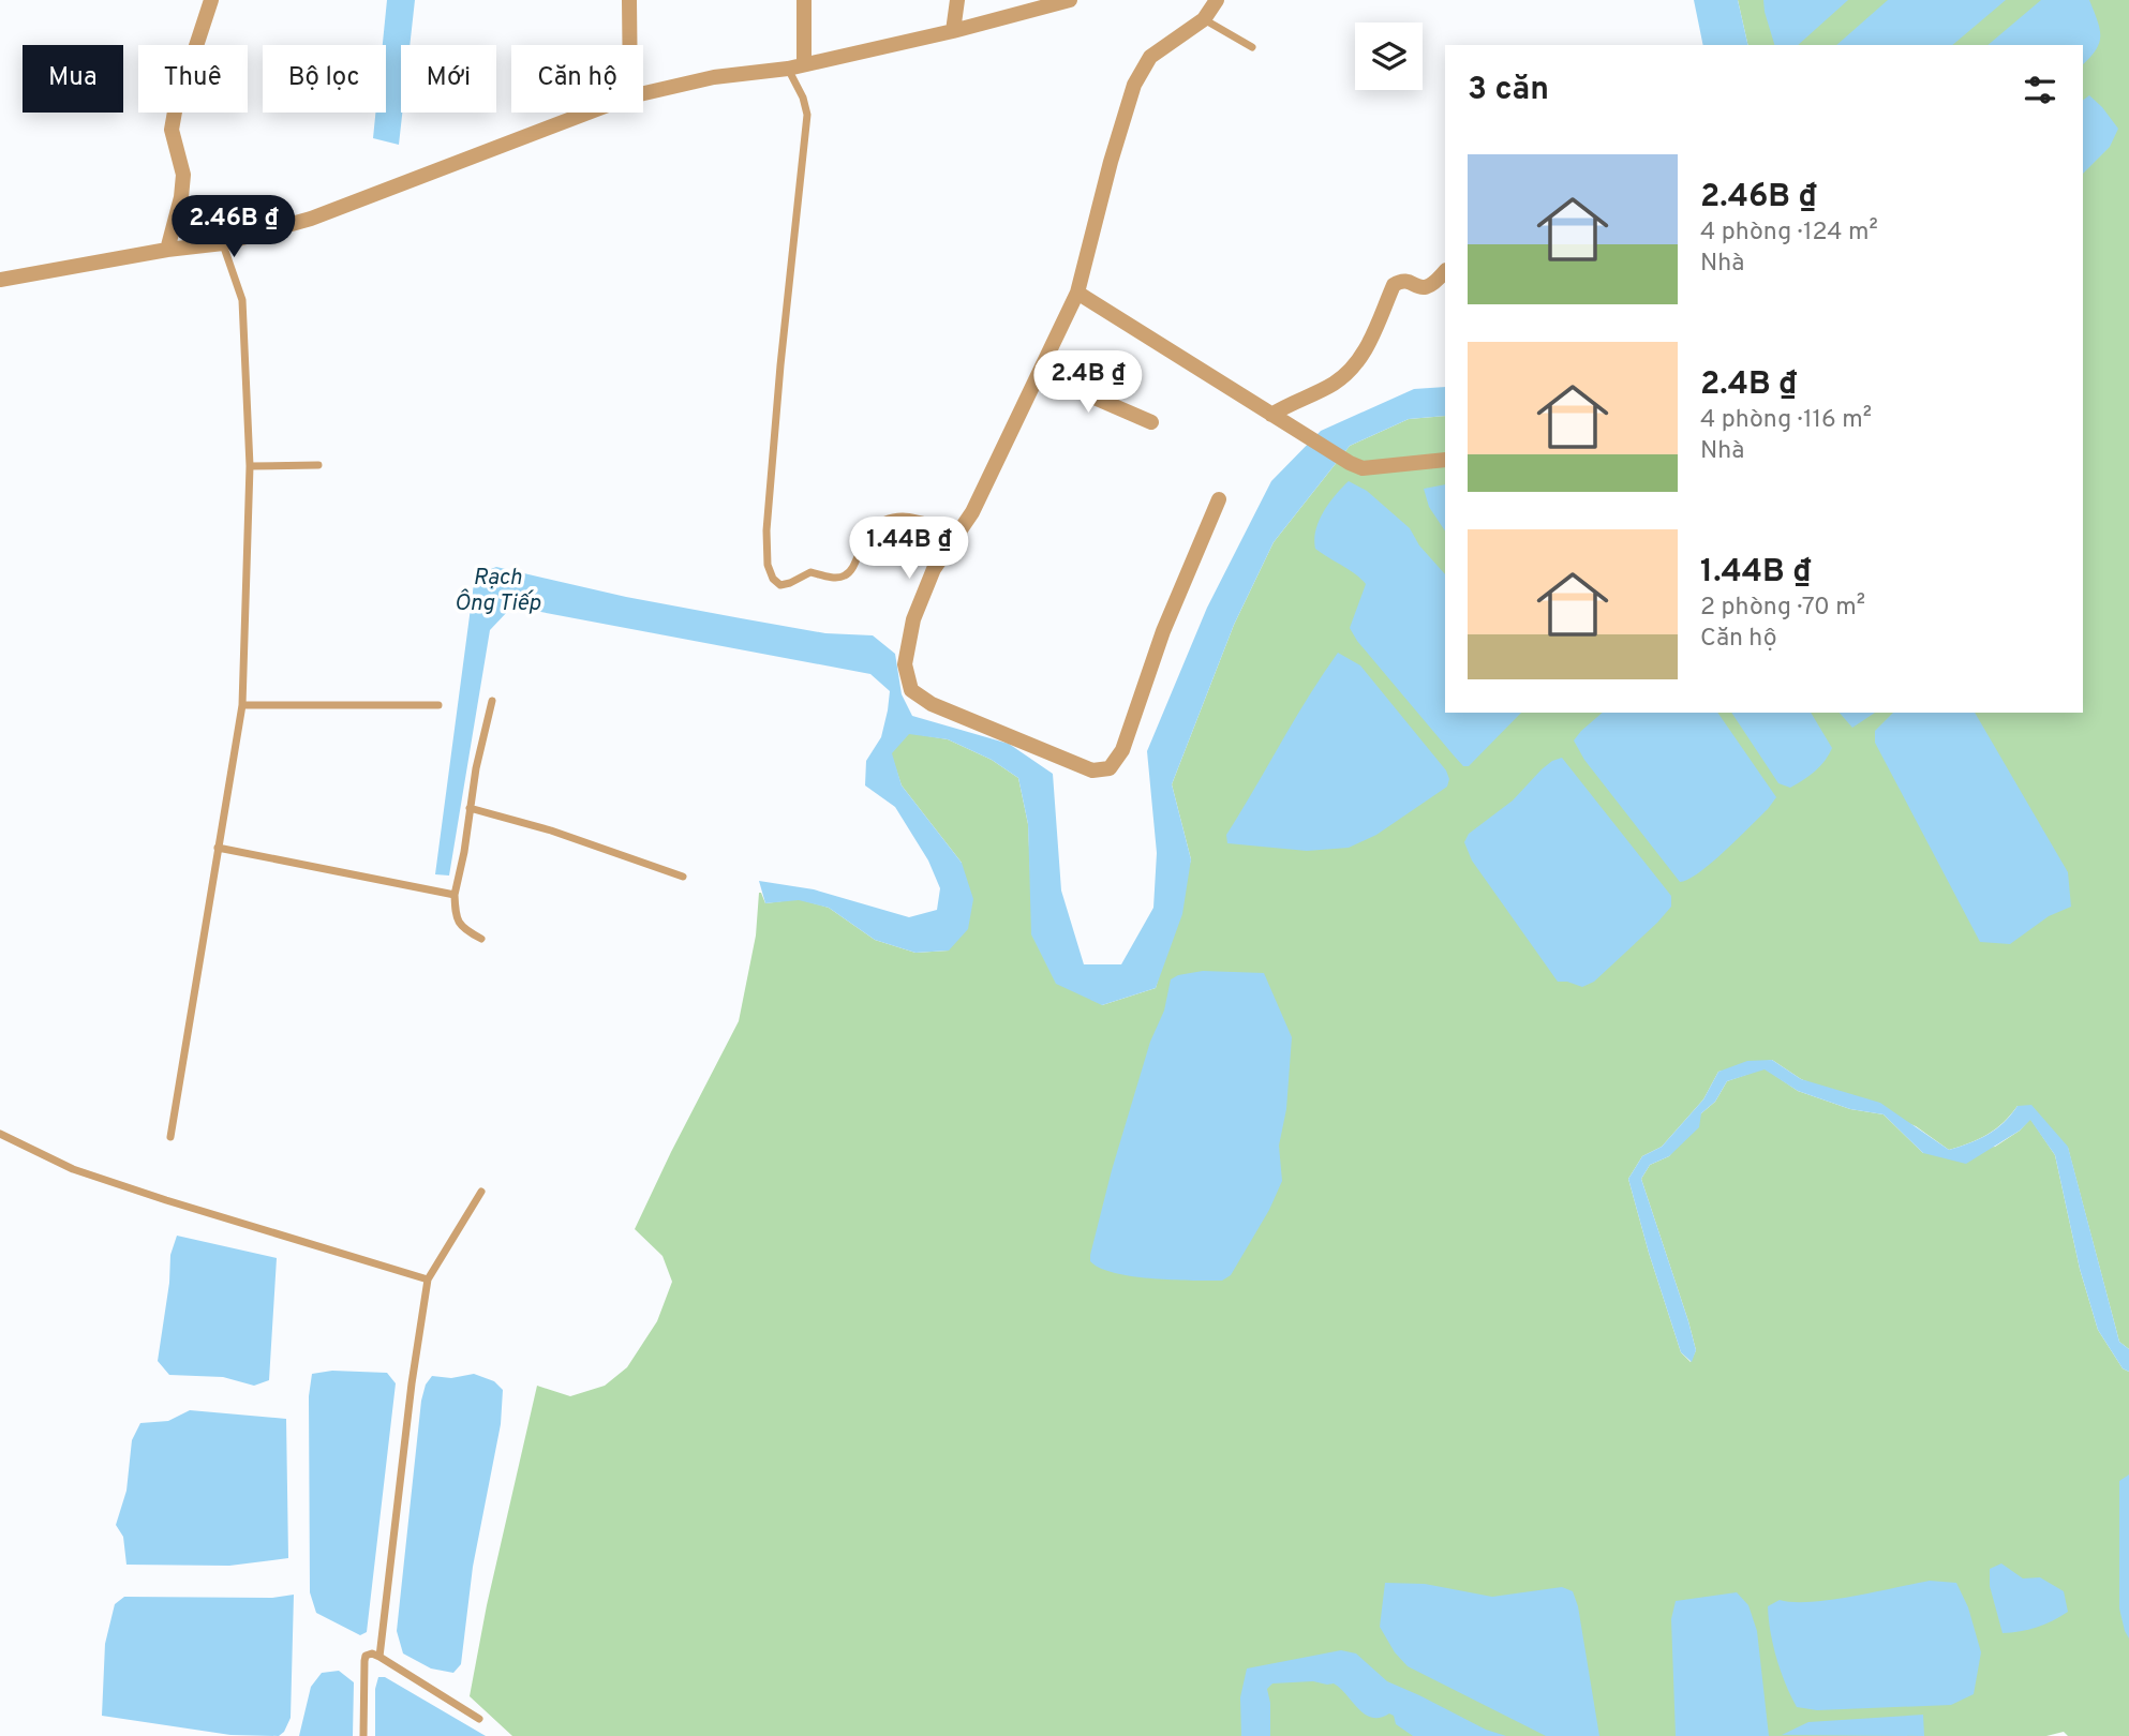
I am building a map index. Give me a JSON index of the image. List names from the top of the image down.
{
  "water": ["Rạch Ông Tiếp"],
  "page": {
    "chip": [
      "Mua",
      "Thuê",
      "Bộ lọc",
      "Mới",
      "Căn hộ"
    ],
    "heading": "3 căn",
    "list": [
      {
        "name": "2.46B ₫",
        "note": "4 phòng · 124 m² · Nhà"
      },
      {
        "name": "2.4B ₫",
        "note": "4 phòng · 116 m² · Nhà"
      },
      {
        "name": "1.44B ₫",
        "note": "2 phòng · 70 m² · Căn hộ"
      }
    ],
    "price": ["2.46B ₫", "2.4B ₫", "1.44B ₫"]
  }
}
